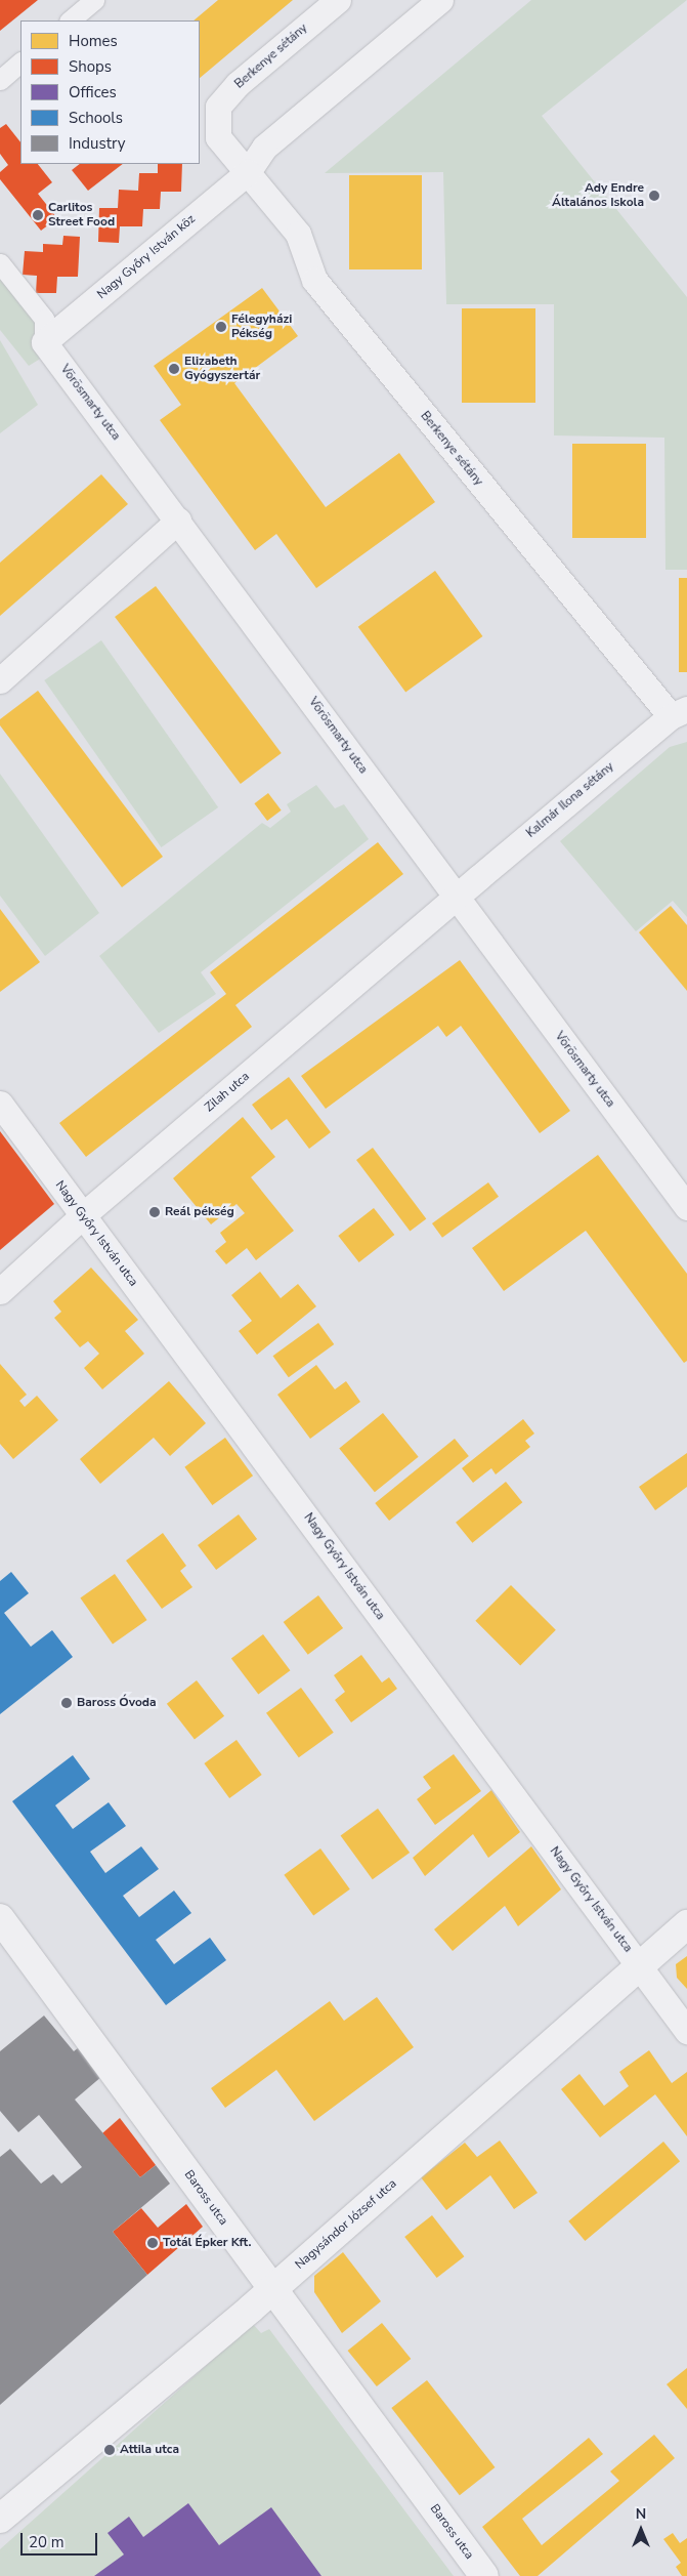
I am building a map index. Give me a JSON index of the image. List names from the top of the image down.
{
  "streets": {
    "street": [
      "Berkenye sétány",
      "Nagy Győry István köz",
      "Vörösmarty utca",
      "Kalmár Ilona sétány",
      "Zilah utca",
      "Nagy Győry István utca",
      "Baross utca",
      "Nagysándor József utca"
    ]
  },
  "crossings": [
    ["Berkenye sétány", "Nagy Győry István köz"],
    ["Berkenye sétány", "Kalmár Ilona sétány"],
    ["Nagy Győry István köz", "Vörösmarty utca"],
    ["Vörösmarty utca", "Kalmár Ilona sétány"],
    ["Vörösmarty utca", "Zilah utca"],
    ["Kalmár Ilona sétány", "Zilah utca"],
    ["Zilah utca", "Nagy Győry István utca"],
    ["Nagy Győry István utca", "Nagysándor József utca"],
    ["Baross utca", "Nagysándor József utca"]
  ],
  "places": [
    "Ady Endre Általános Iskola",
    "Carlitos Street Food",
    "Félegyházi Pékség",
    "Elizabeth Gyógyszertár",
    "Reál pékség",
    "Baross Óvoda",
    "Totál Épker Kft.",
    "Attila utca"
  ],
  "legend": [
    "Homes",
    "Shops",
    "Offices",
    "Schools",
    "Industry"
  ],
  "scale_bar": "20 m",
  "north": "top"
}
